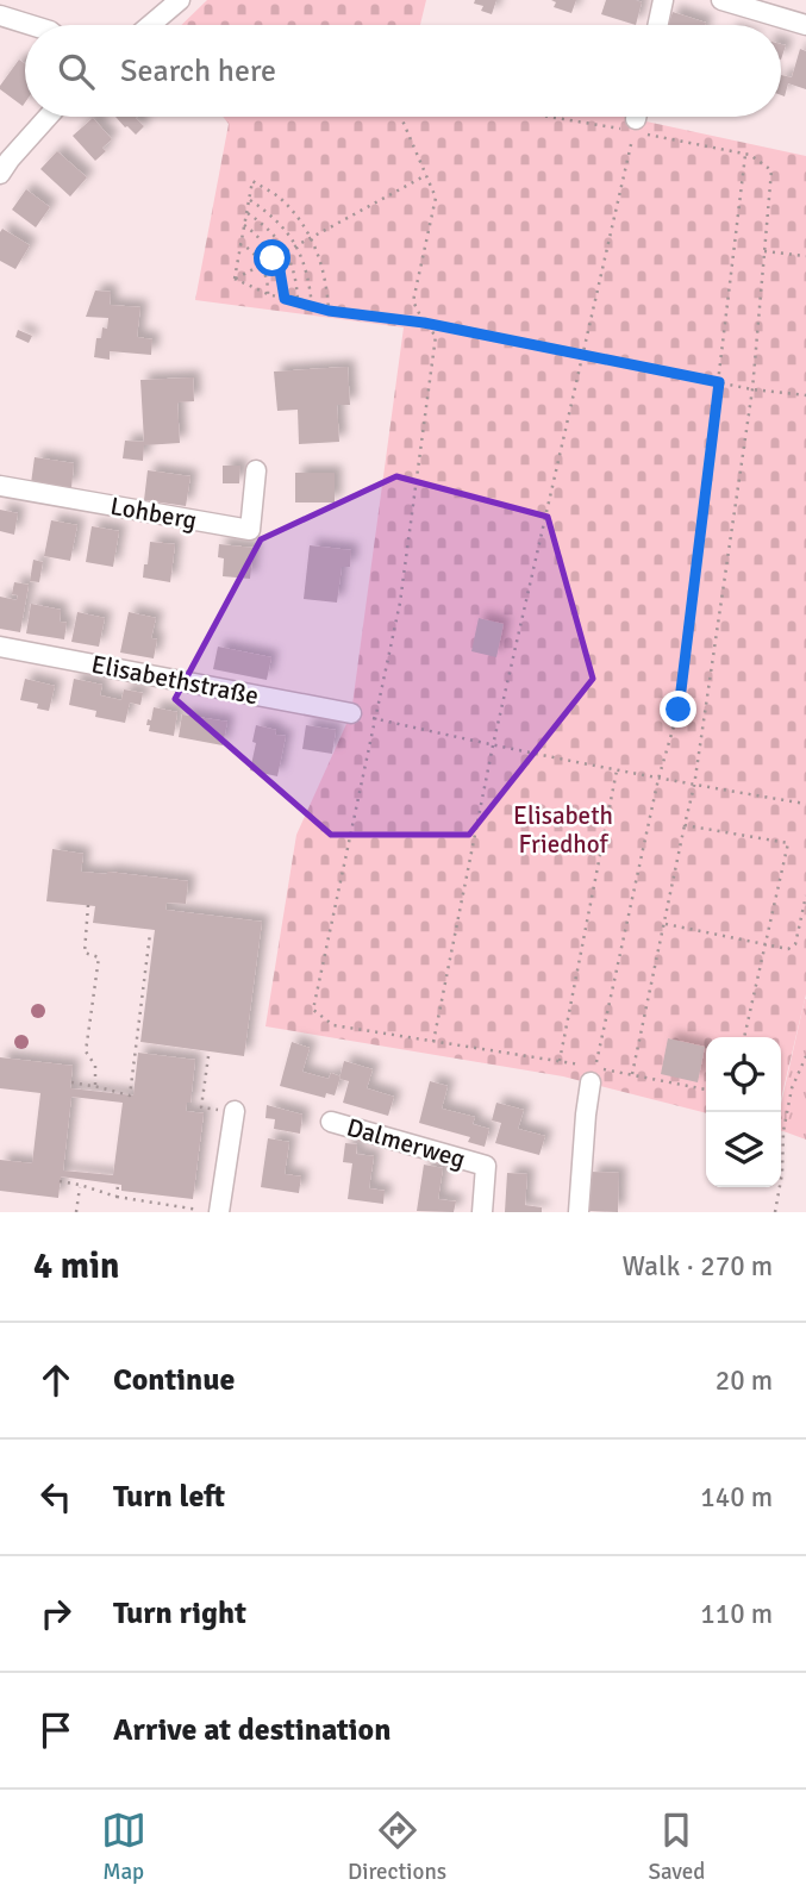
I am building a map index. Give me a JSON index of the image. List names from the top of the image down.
{
  "streets": {
    "street": ["Lohberg", "Elisabethstraße", "Dalmerweg"]
  },
  "parks": ["Elisabeth Friedhof"],
  "page": {
    "search": "Search here",
    "heading": ["4 min", "Walk · 270 m"],
    "list": [
      ["Continue", "20 m"],
      ["Turn left", "140 m"],
      ["Turn right", "110 m"],
      "Arrive at destination"
    ],
    "nav": ["Map", "Directions", "Saved"]
  }
}
